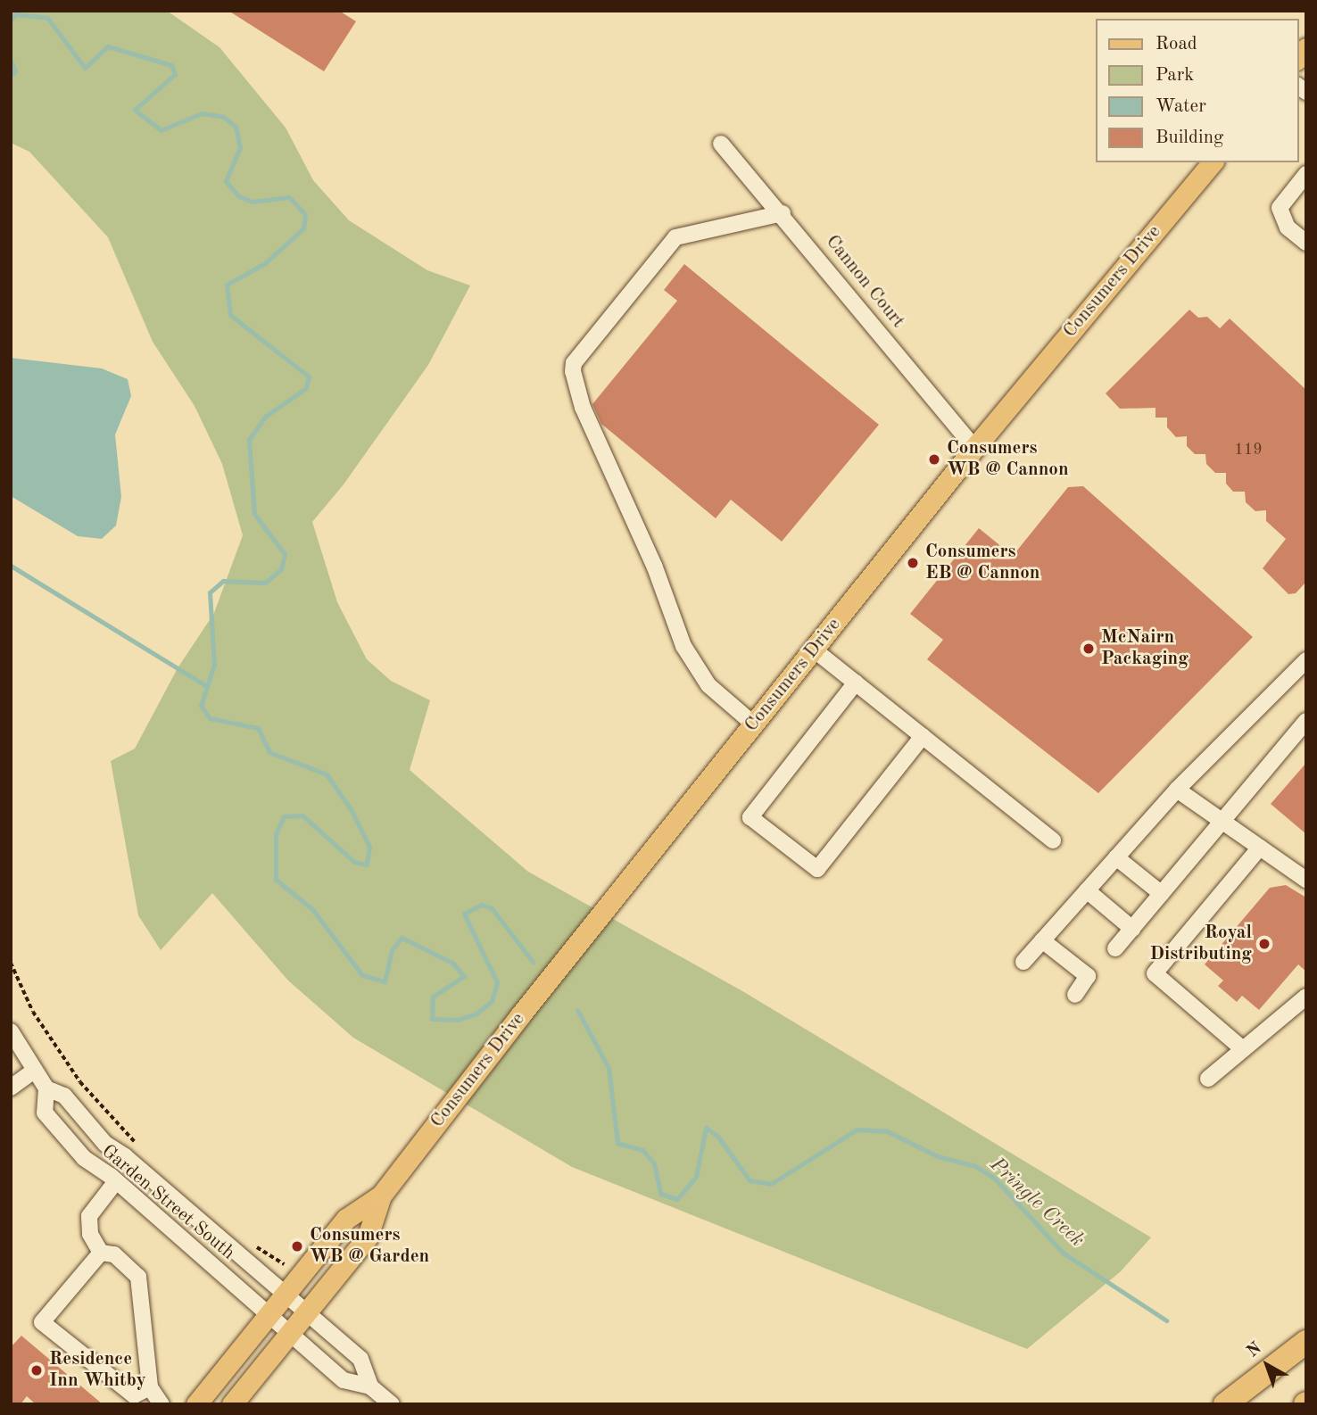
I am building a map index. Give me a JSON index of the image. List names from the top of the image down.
{
  "streets": {
    "main road": ["Consumers Drive"],
    "street": ["Cannon Court", "Garden Street South"]
  },
  "crossings": [
    ["Cannon Court", "Consumers Drive"],
    ["Consumers Drive", "Garden Street South"]
  ],
  "water": ["Pringle Creek"],
  "places": [
    "Consumers WB @ Cannon",
    "Consumers EB @ Cannon",
    "McNairn Packaging",
    "Royal Distributing",
    "Consumers WB @ Garden",
    "Residence Inn Whitby"
  ],
  "house_numbers": ["119"],
  "legend": [
    "Road",
    "Park",
    "Water",
    "Building"
  ],
  "north": "top left"
}
